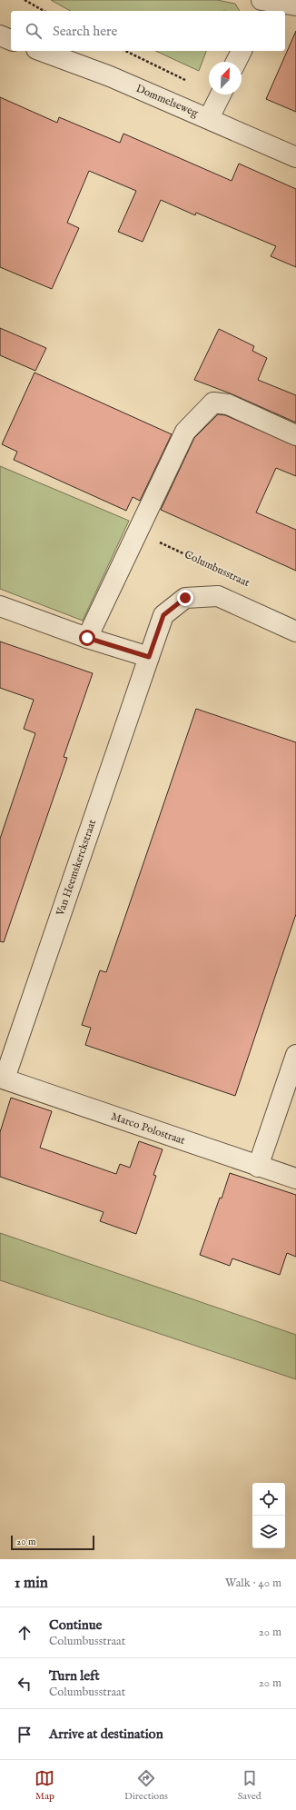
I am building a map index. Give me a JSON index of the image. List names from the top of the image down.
{
  "streets": {
    "street": ["Dommelseweg", "Van Heemskerckstraat", "Marco Polostraat"],
    "path": ["Columbusstraat"]
  },
  "crossings": [
    ["Van Heemskerckstraat", "Marco Polostraat"]
  ],
  "scale_bar": "20 m",
  "north": "top right",
  "page": {
    "search": "Search here",
    "scale": "20 m",
    "heading": ["1 min", "Walk · 40 m"],
    "list": [
      ["Continue", "Columbusstraat", "20 m"],
      ["Turn left", "Columbusstraat", "20 m"],
      "Arrive at destination"
    ],
    "nav": ["Map", "Directions", "Saved"]
  }
}
